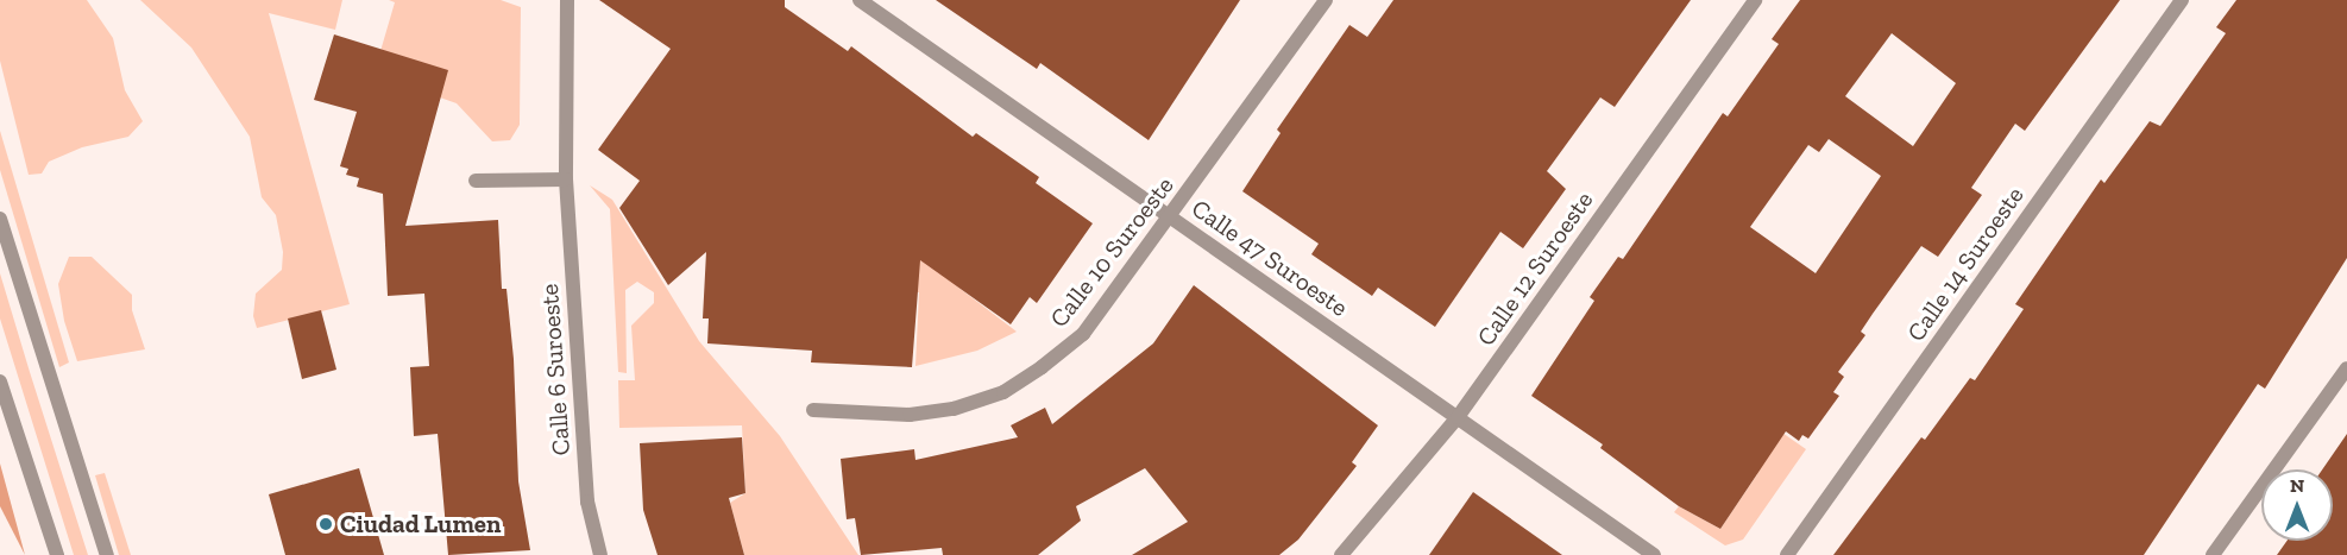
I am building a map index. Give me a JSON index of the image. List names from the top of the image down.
{
  "streets": {
    "street": [
      "Calle 10 Suroeste",
      "Calle 47 Suroeste",
      "Calle 14 Suroeste",
      "Calle 12 Suroeste",
      "Calle 6 Suroeste"
    ]
  },
  "crossings": [
    ["Calle 10 Suroeste", "Calle 47 Suroeste"],
    ["Calle 47 Suroeste", "Calle 12 Suroeste"]
  ],
  "places": ["Ciudad Lumen"],
  "north": "top"
}
